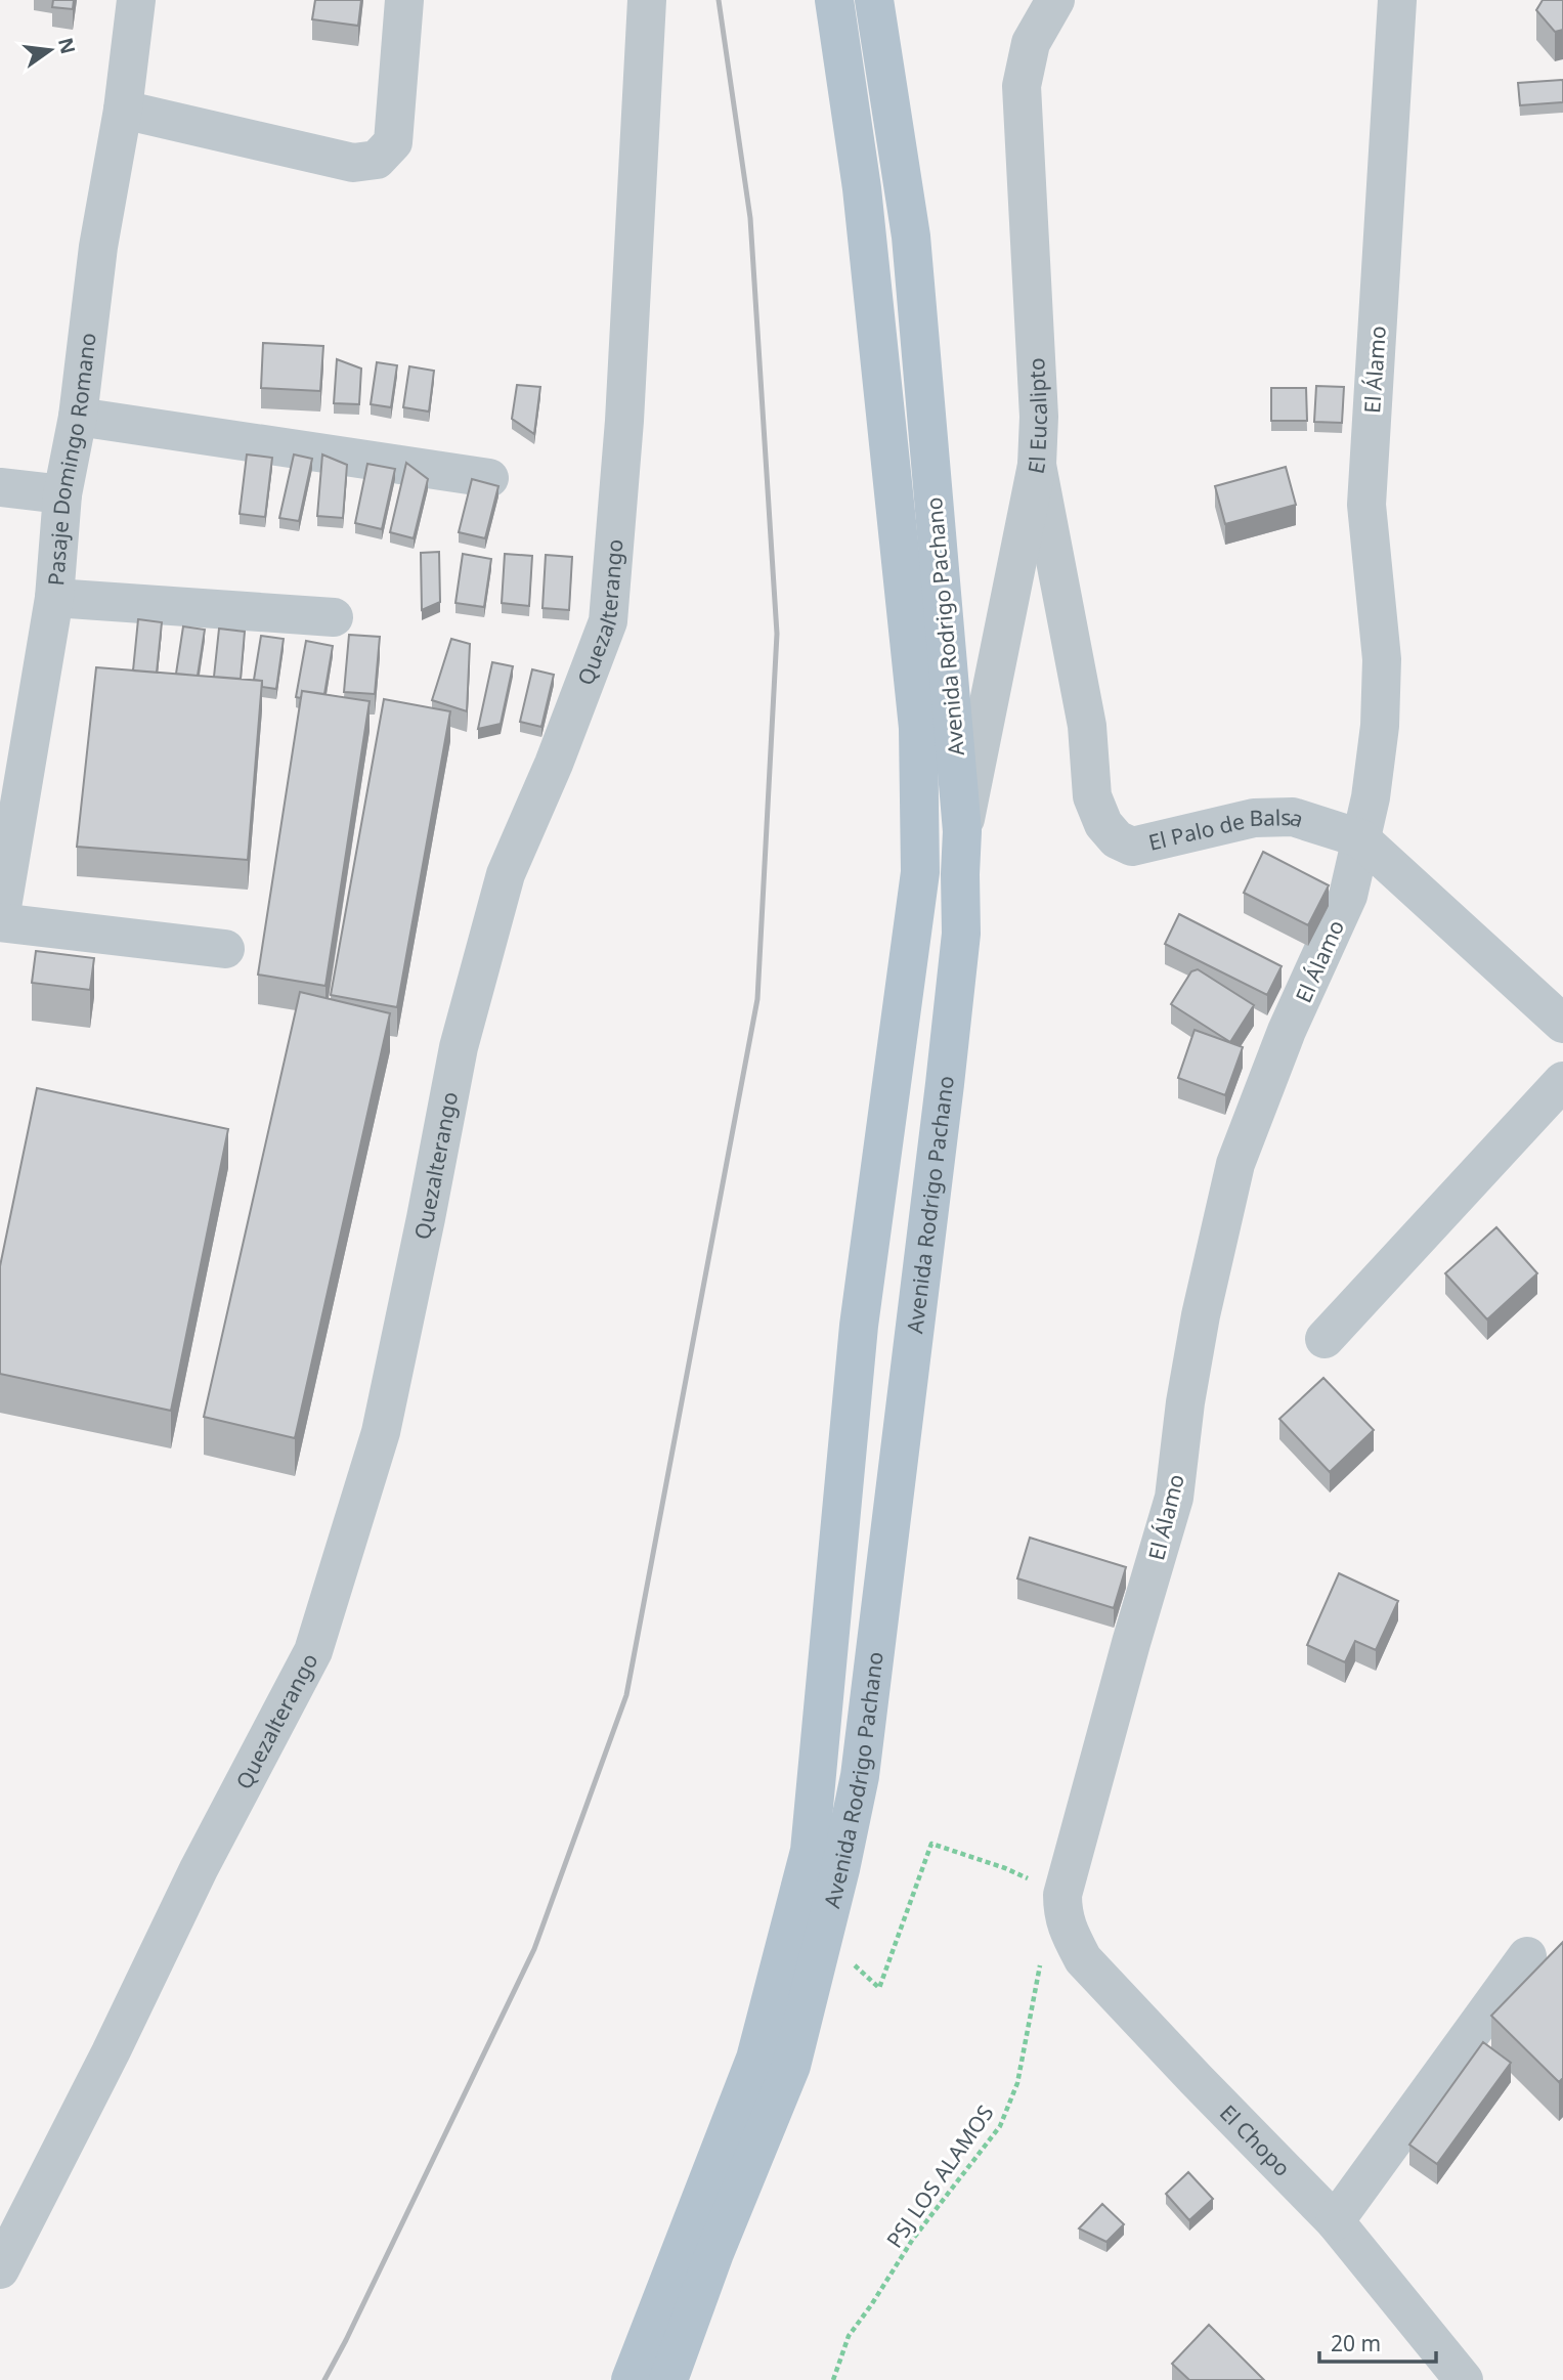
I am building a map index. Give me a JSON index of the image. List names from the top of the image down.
{
  "streets": {
    "main road": ["Avenida Rodrigo Pachano"],
    "street": [
      "El Álamo",
      "El Eucalipto",
      "Pasaje Domingo Romano",
      "Quezalterango",
      "El Palo de Balsa",
      "El Chopo"
    ],
    "path": ["PSJ LOS ALAMOS"]
  },
  "crossings": [
    ["El Álamo", "El Palo de Balsa"],
    ["El Álamo", "El Chopo"],
    ["El Eucalipto", "Avenida Rodrigo Pachano"],
    ["El Eucalipto", "El Palo de Balsa"]
  ],
  "scale_bar": "20 m",
  "north": "right"
}
